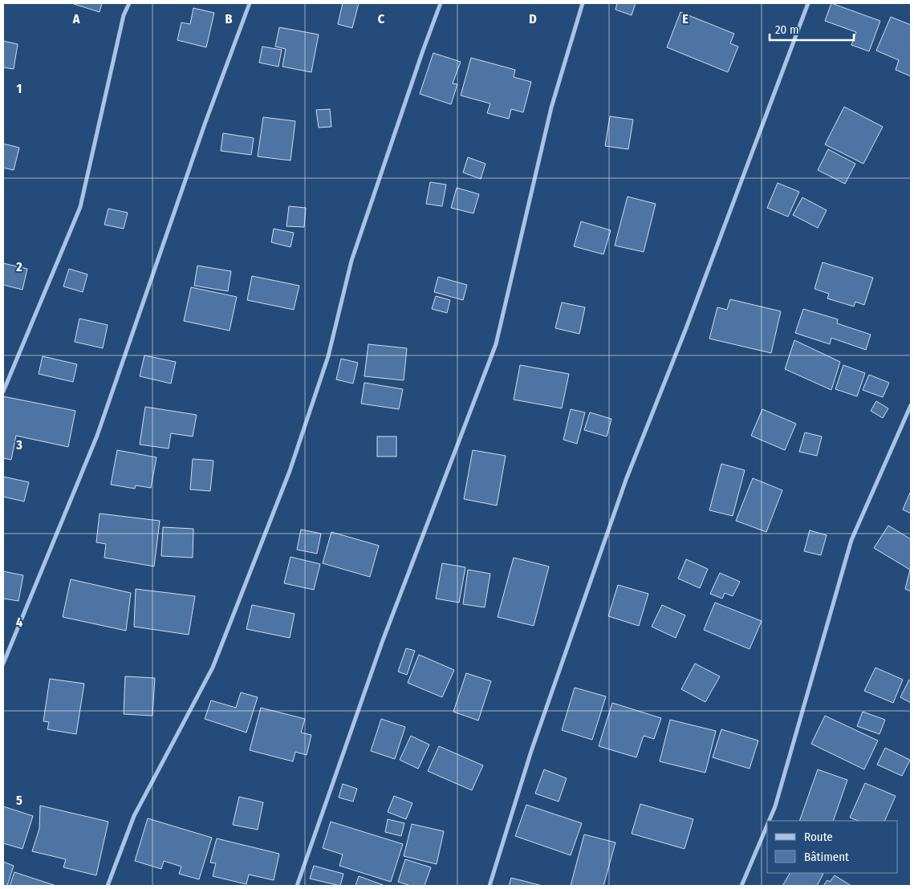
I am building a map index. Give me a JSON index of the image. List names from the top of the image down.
{
  "legend": ["Route", "Bâtiment"],
  "scale_bar": "20 m",
  "grid": {
    "columns": [
      "A",
      "B",
      "C",
      "D",
      "E"
    ],
    "rows": [
      "1",
      "2",
      "3",
      "4",
      "5"
    ]
  }
}
